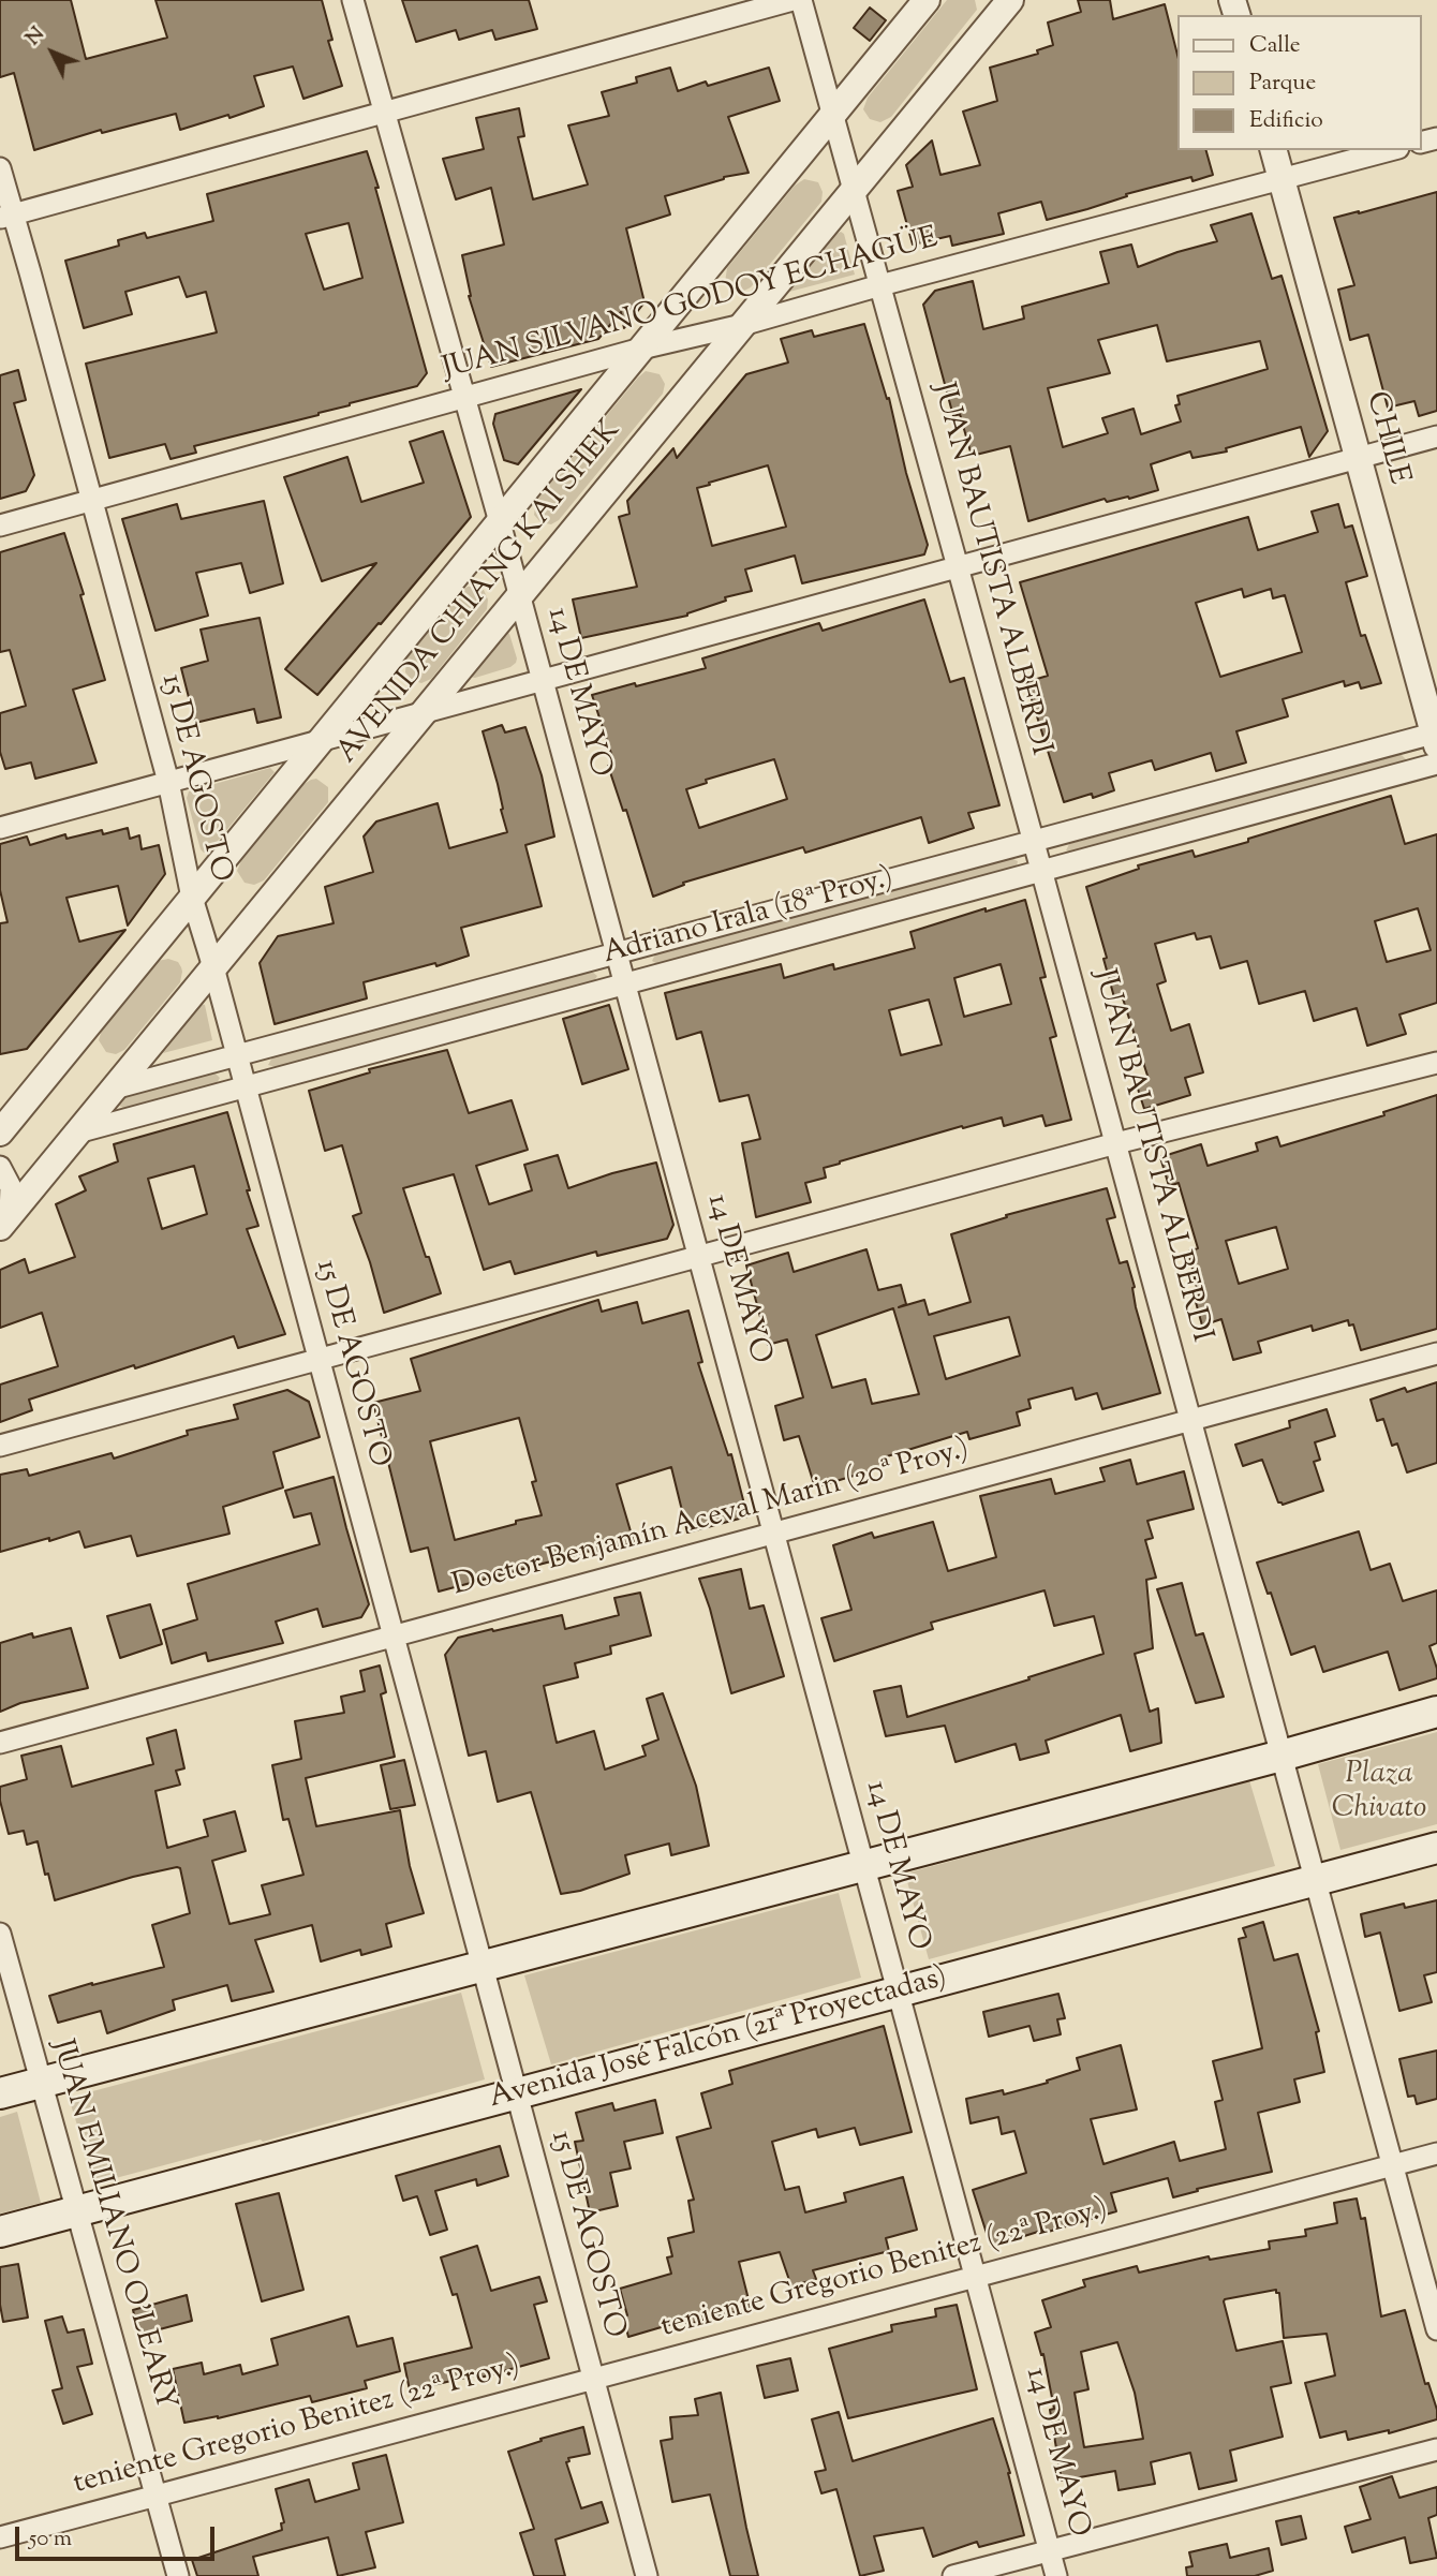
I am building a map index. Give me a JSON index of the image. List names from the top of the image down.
{
  "streets": {
    "main road": ["Avenida José Falcón (21ª Proyectadas)"],
    "street": [
      "JUAN SILVANO GODOY ECHAGÜE",
      "CHILE",
      "JUAN BAUTISTA ALBERDI",
      "AVENIDA CHIANG KAI SHEK",
      "14 DE MAYO",
      "15 DE AGOSTO",
      "Adriano Irala (18ª Proy.)",
      "Doctor Benjamín Aceval Marin (20ª Proy.)",
      "JUAN EMILIANO O'LEARY",
      "teniente Gregorio Benitez (22ª Proy.)"
    ]
  },
  "crossings": [
    ["JUAN SILVANO GODOY ECHAGÜE", "CHILE"],
    ["JUAN SILVANO GODOY ECHAGÜE", "JUAN BAUTISTA ALBERDI"],
    ["JUAN SILVANO GODOY ECHAGÜE", "AVENIDA CHIANG KAI SHEK"],
    ["JUAN SILVANO GODOY ECHAGÜE", "14 DE MAYO"],
    ["JUAN SILVANO GODOY ECHAGÜE", "15 DE AGOSTO"],
    ["CHILE", "Adriano Irala (18ª Proy.)"],
    ["JUAN BAUTISTA ALBERDI", "AVENIDA CHIANG KAI SHEK"],
    ["JUAN BAUTISTA ALBERDI", "Adriano Irala (18ª Proy.)"],
    ["JUAN BAUTISTA ALBERDI", "Doctor Benjamín Aceval Marin (20ª Proy.)"],
    ["JUAN BAUTISTA ALBERDI", "Avenida José Falcón (21ª Proyectadas)"],
    ["JUAN BAUTISTA ALBERDI", "teniente Gregorio Benitez (22ª Proy.)"],
    ["AVENIDA CHIANG KAI SHEK", "14 DE MAYO"],
    ["AVENIDA CHIANG KAI SHEK", "15 DE AGOSTO"],
    ["AVENIDA CHIANG KAI SHEK", "Adriano Irala (18ª Proy.)"],
    ["14 DE MAYO", "Adriano Irala (18ª Proy.)"],
    ["14 DE MAYO", "Doctor Benjamín Aceval Marin (20ª Proy.)"],
    ["14 DE MAYO", "Avenida José Falcón (21ª Proyectadas)"],
    ["14 DE MAYO", "teniente Gregorio Benitez (22ª Proy.)"],
    ["15 DE AGOSTO", "Adriano Irala (18ª Proy.)"],
    ["15 DE AGOSTO", "Doctor Benjamín Aceval Marin (20ª Proy.)"],
    ["15 DE AGOSTO", "Avenida José Falcón (21ª Proyectadas)"],
    ["15 DE AGOSTO", "teniente Gregorio Benitez (22ª Proy.)"],
    ["Avenida José Falcón (21ª Proyectadas)", "JUAN EMILIANO O'LEARY"],
    ["JUAN EMILIANO O'LEARY", "teniente Gregorio Benitez (22ª Proy.)"]
  ],
  "parks": ["Plaza Chivato"],
  "legend": ["Calle", "Parque", "Edificio"],
  "scale_bar": "50 m",
  "north": "top left"
}
